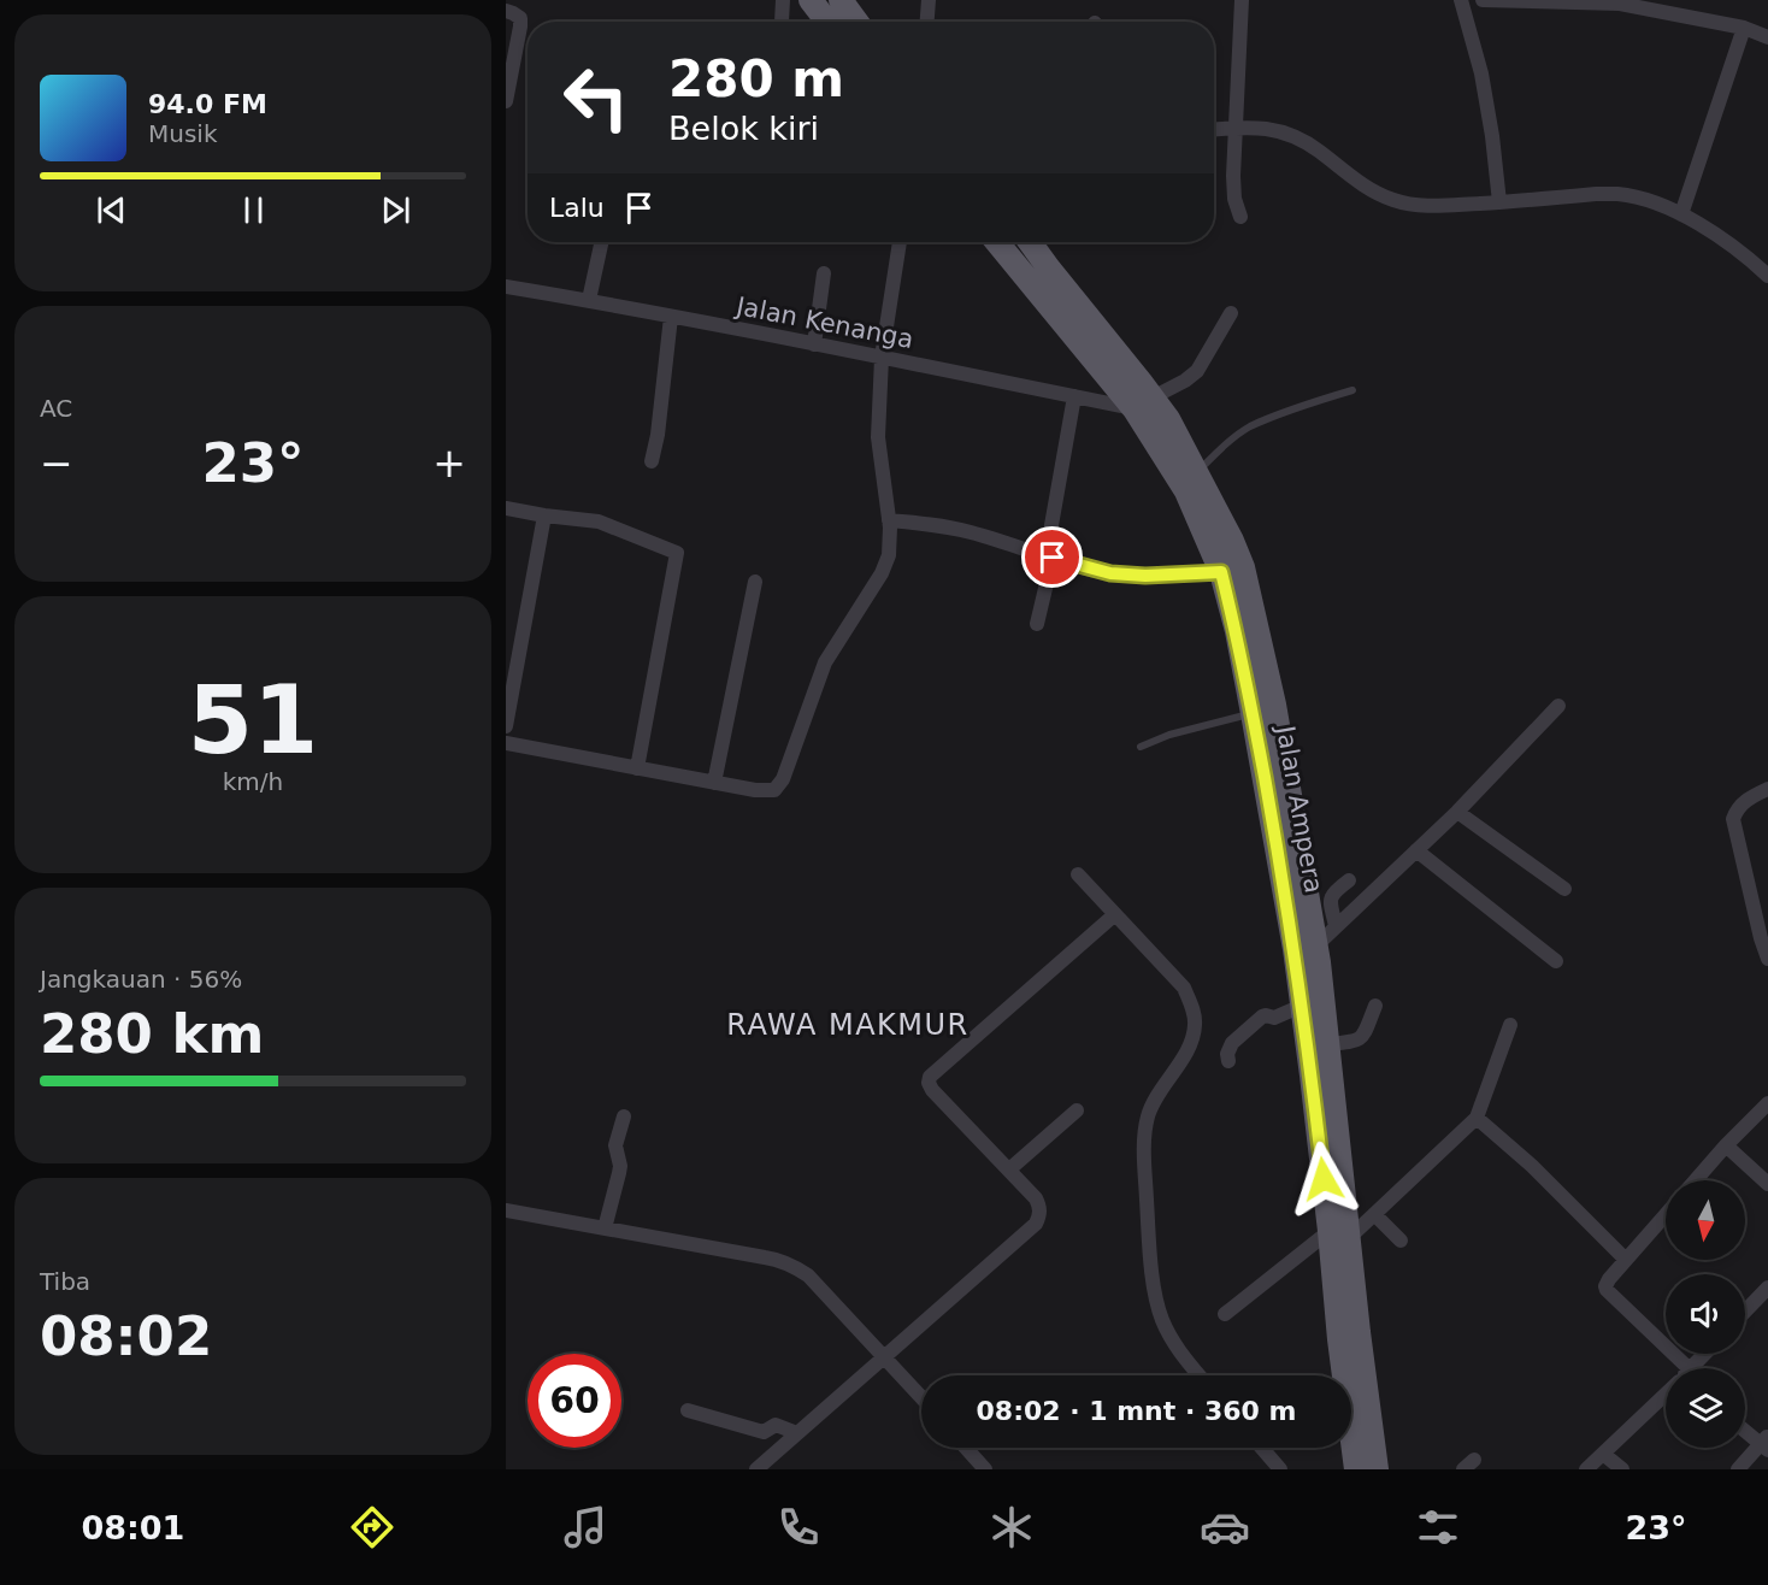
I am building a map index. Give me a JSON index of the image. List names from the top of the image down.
{
  "streets": {
    "main road": ["Jalan Ampera"],
    "street": ["Jalan Kenanga"]
  },
  "crossings": [
    ["Jalan Kenanga", "Jalan Ampera"]
  ],
  "districts": ["RAWA MAKMUR"],
  "north": "bottom",
  "page": {
    "turn": ["280 m", "Belok kiri"],
    "song": ["94.0 FM", "Musik"],
    "then": "Lalu",
    "tile": [
      "AC",
      ["51", "km/h"],
      ["Jangkauan · 56%", "280 km"],
      ["Tiba", "08:02"]
    ],
    "heat": ["−", "23°", "+"],
    "limit": "60",
    "trip": "08:02 · 1 mnt · 360 m",
    "tabs": ["08:01", "23°"]
  }
}
